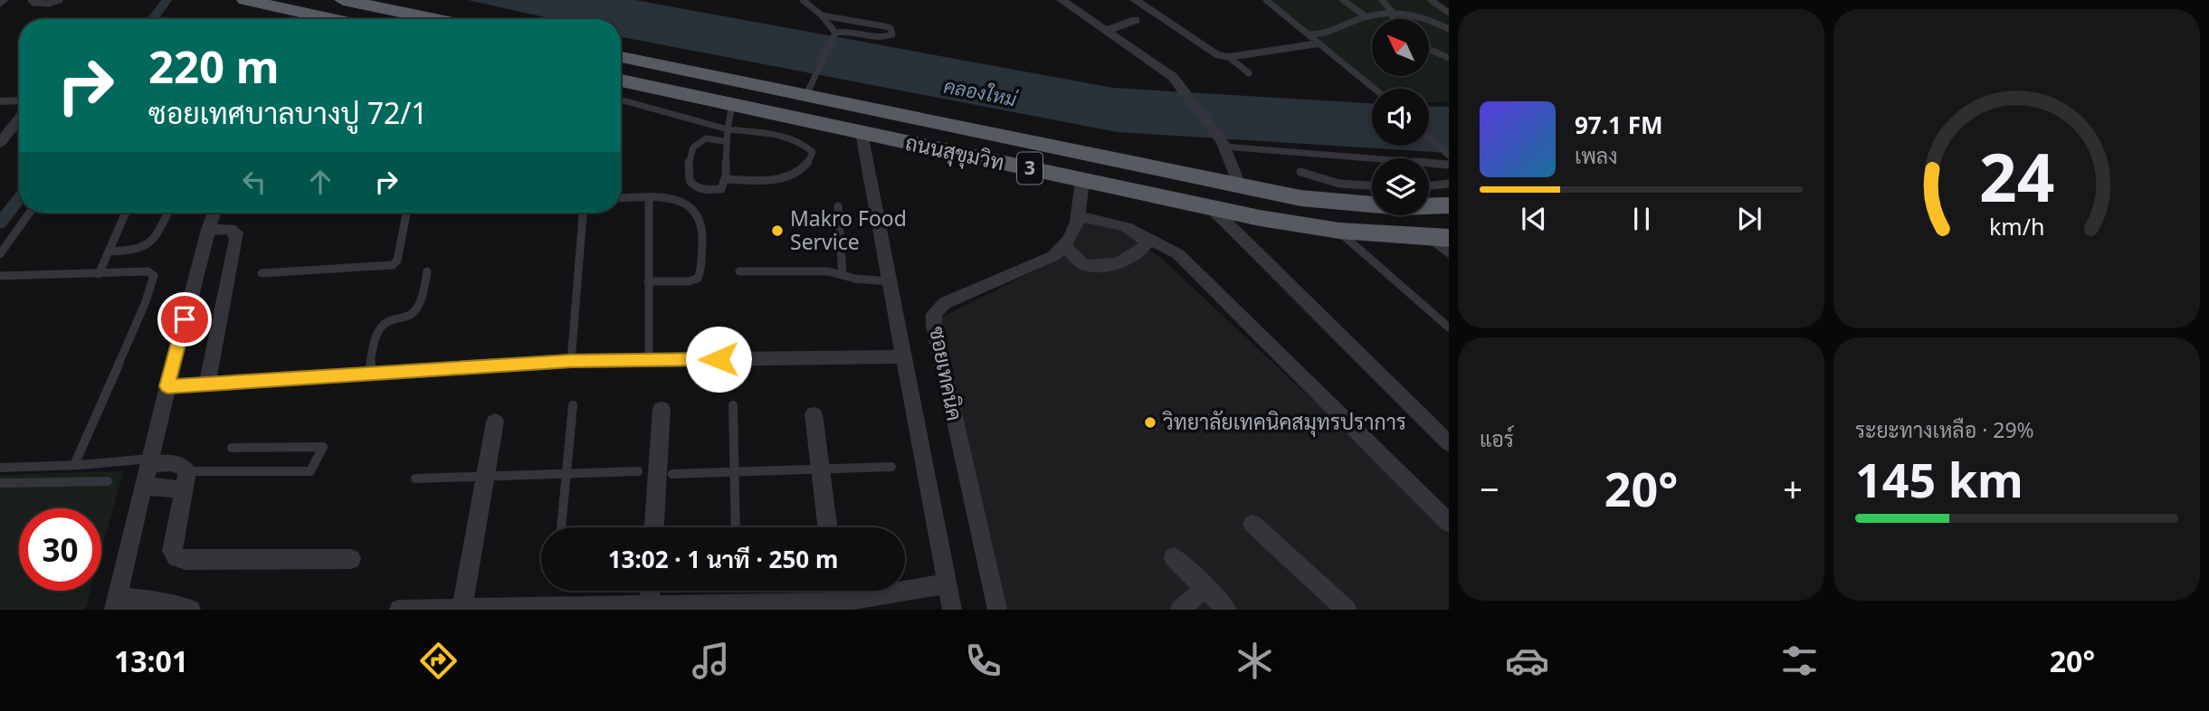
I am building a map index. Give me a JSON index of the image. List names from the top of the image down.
{
  "streets": {
    "highway": ["ถนนสุขุมวิท", "3"],
    "street": ["ซอยเทคนิค"]
  },
  "water": ["คลองใหม่"],
  "places": ["Makro Food Service", "วิทยาลัยเทคนิคสมุทรปราการ"],
  "north": "top left",
  "page": {
    "turn": ["220 m", "ซอยเทศบาลบางปู 72/1"],
    "song": ["97.1 FM", "เพลง"],
    "tile": [
      "แอร์",
      ["ระยะทางเหลือ · 29%", "145 km"]
    ],
    "heat": ["−", "20°", "+"],
    "limit": "30",
    "trip": "13:02 · 1 นาที · 250 m",
    "tabs": ["13:01", "20°"],
    "gauge": ["24", "km/h"]
  }
}
